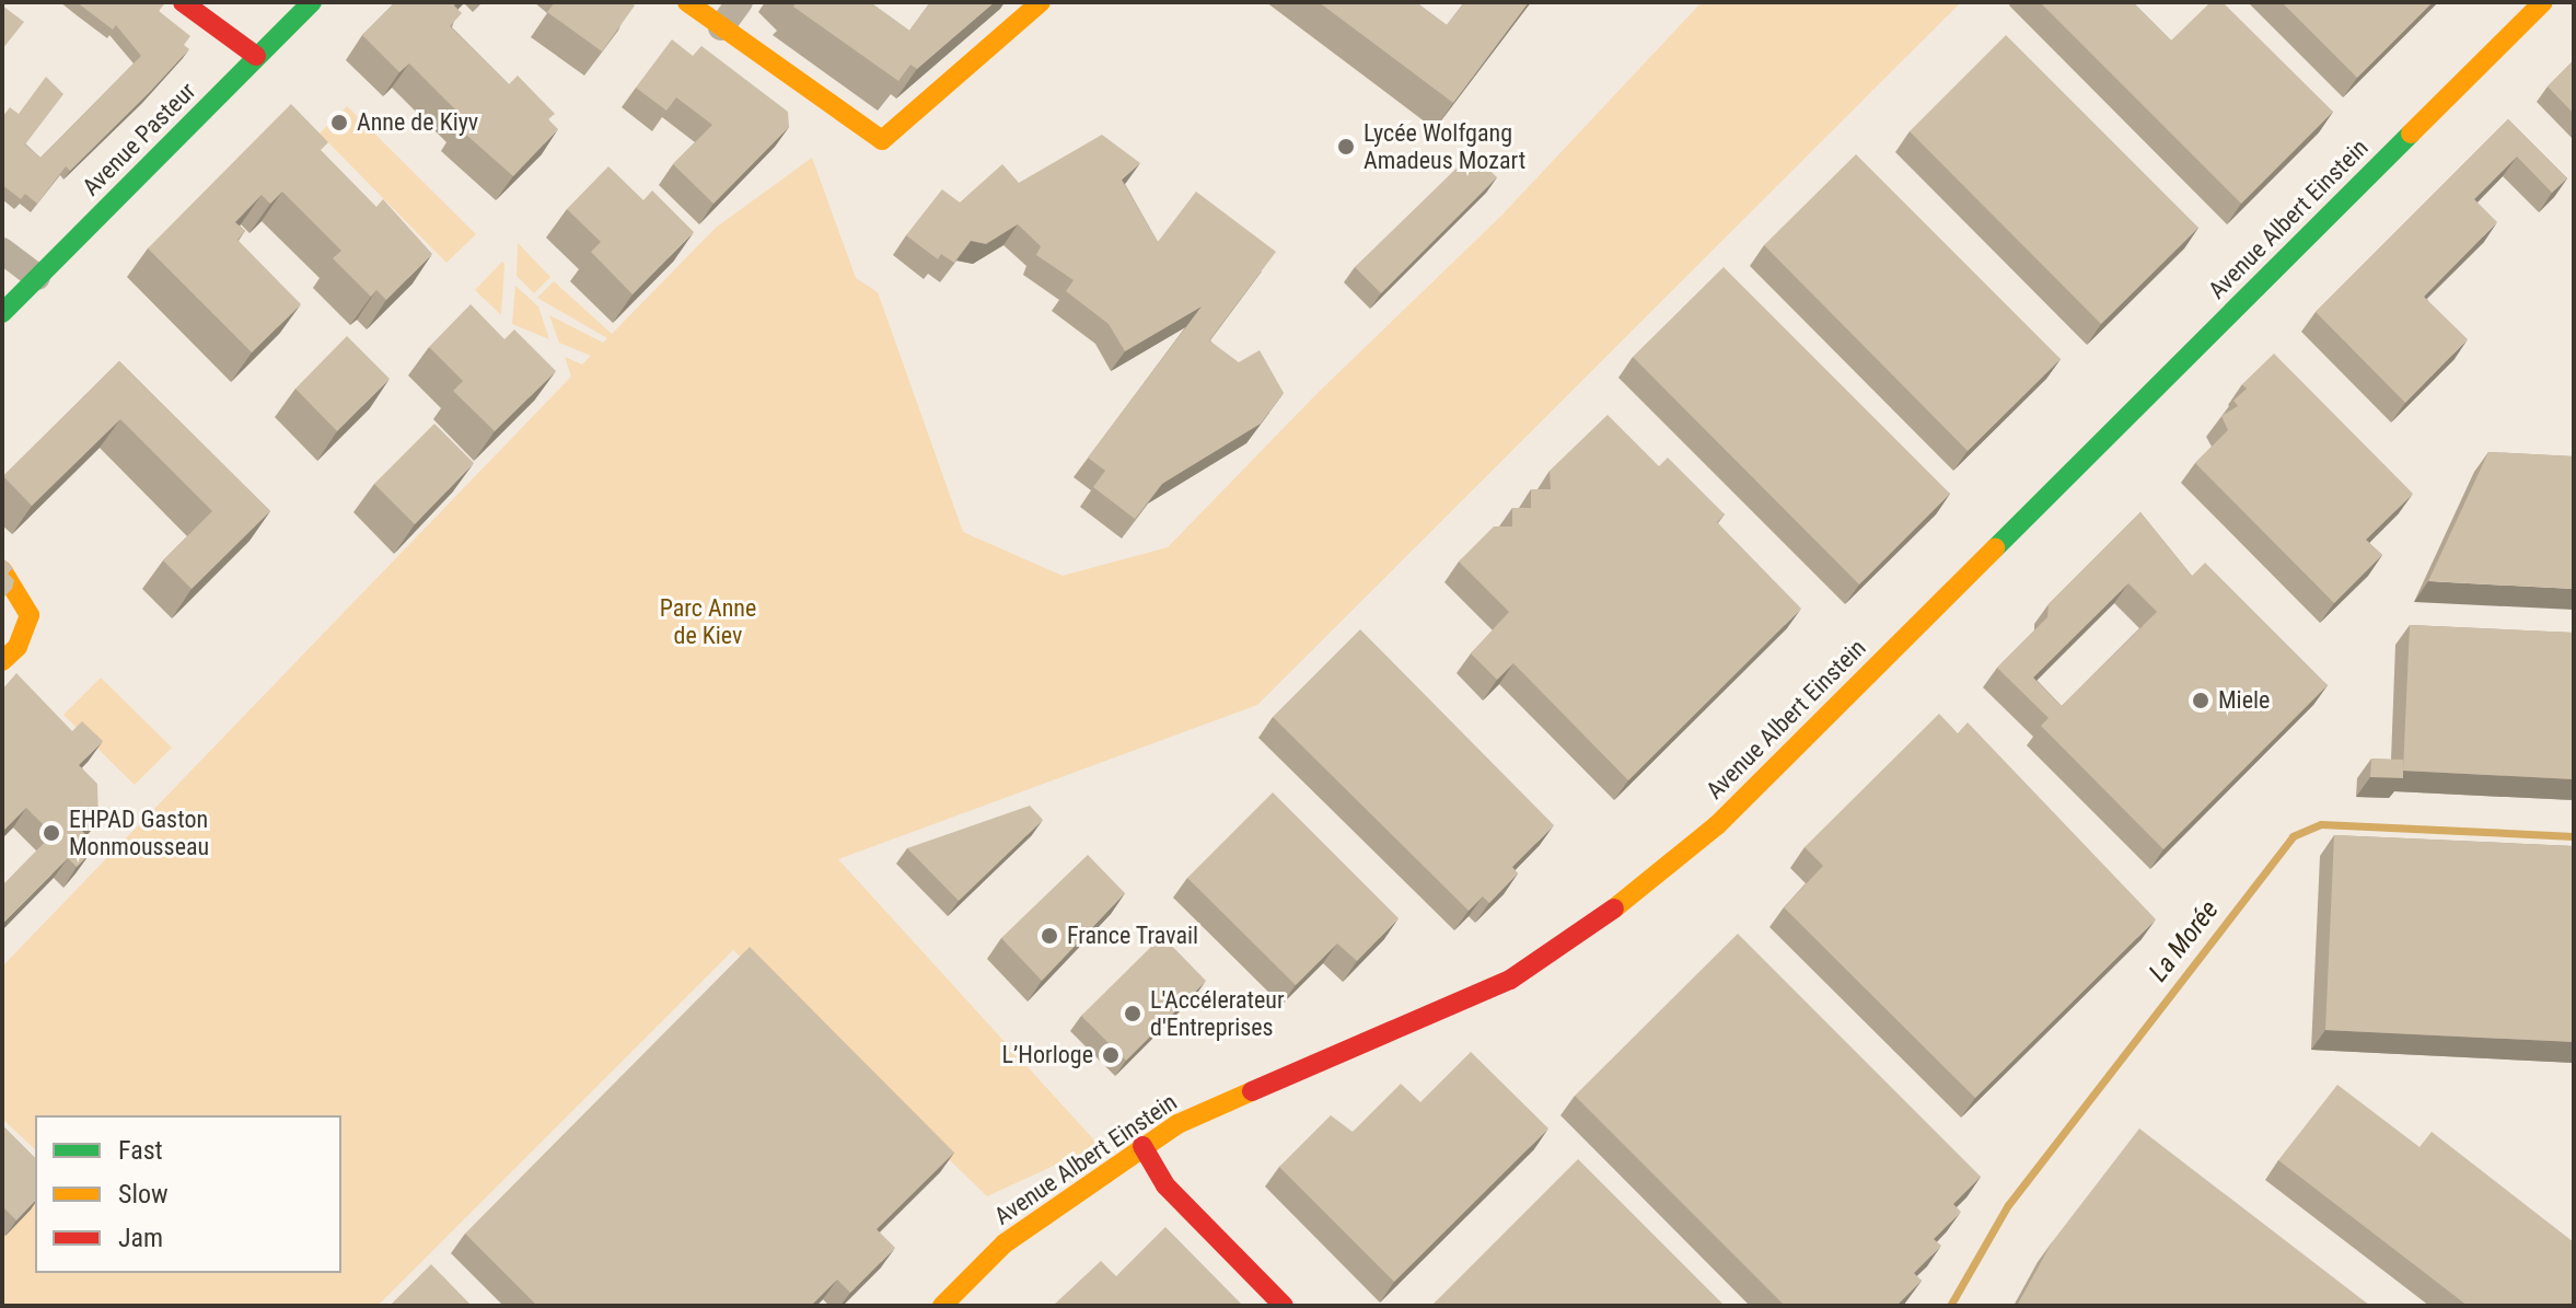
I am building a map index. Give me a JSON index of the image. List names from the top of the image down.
{
  "streets": {
    "street": ["Avenue Pasteur", "Avenue Albert Einstein"]
  },
  "water": ["La Morée"],
  "parks": ["Parc Anne de Kiev"],
  "places": [
    "Anne de Kiyv",
    "Lycée Wolfgang Amadeus Mozart",
    "Miele",
    "EHPAD Gaston Monmousseau",
    "France Travail",
    "L'Accélerateur d'Entreprises",
    "L’Horloge"
  ],
  "legend": ["Fast", "Slow", "Jam"]
}
